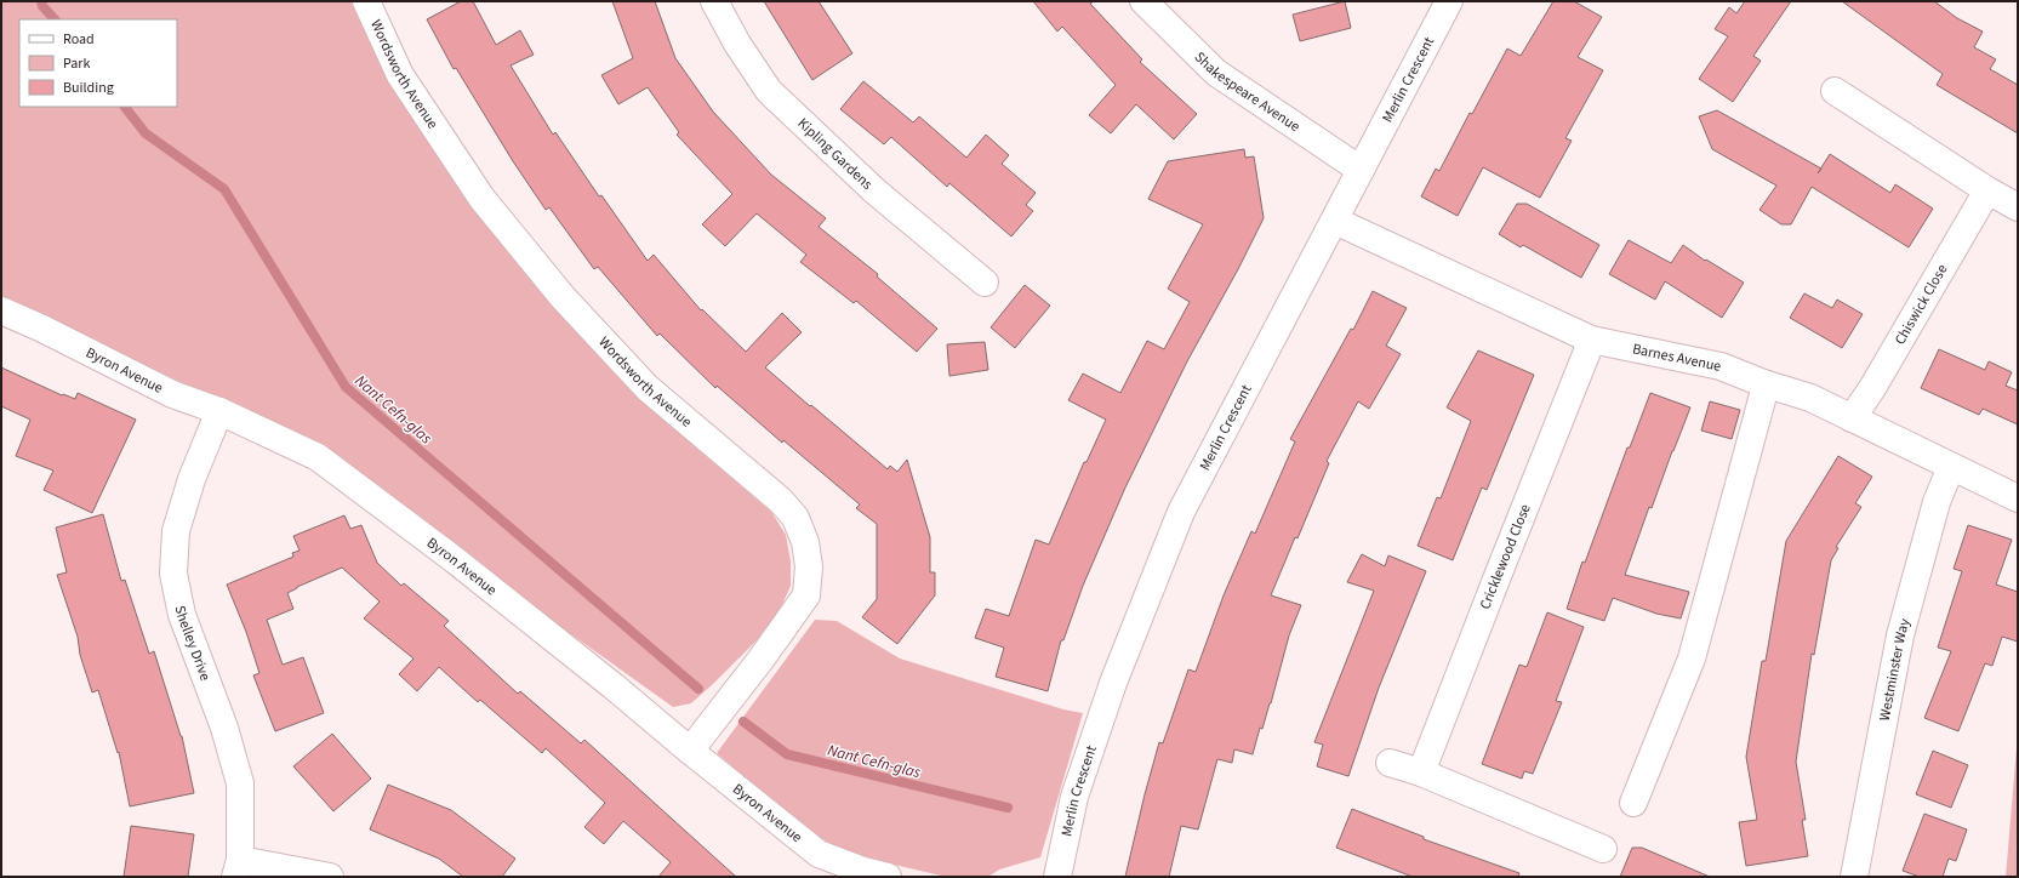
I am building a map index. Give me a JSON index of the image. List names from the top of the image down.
{
  "streets": {
    "street": [
      "Wordsworth Avenue",
      "Merlin Crescent",
      "Shakespeare Avenue",
      "Kipling Gardens",
      "Chiswick Close",
      "Barnes Avenue",
      "Byron Avenue",
      "Cricklewood Close",
      "Shelley Drive",
      "Westminster Way"
    ]
  },
  "crossings": [
    ["Wordsworth Avenue", "Byron Avenue"],
    ["Merlin Crescent", "Shakespeare Avenue"],
    ["Merlin Crescent", "Barnes Avenue"],
    ["Chiswick Close", "Barnes Avenue"],
    ["Barnes Avenue", "Cricklewood Close"],
    ["Barnes Avenue", "Westminster Way"],
    ["Byron Avenue", "Shelley Drive"]
  ],
  "water": ["Nant Cefn-glas"],
  "legend": ["Road", "Park", "Building"]
}
